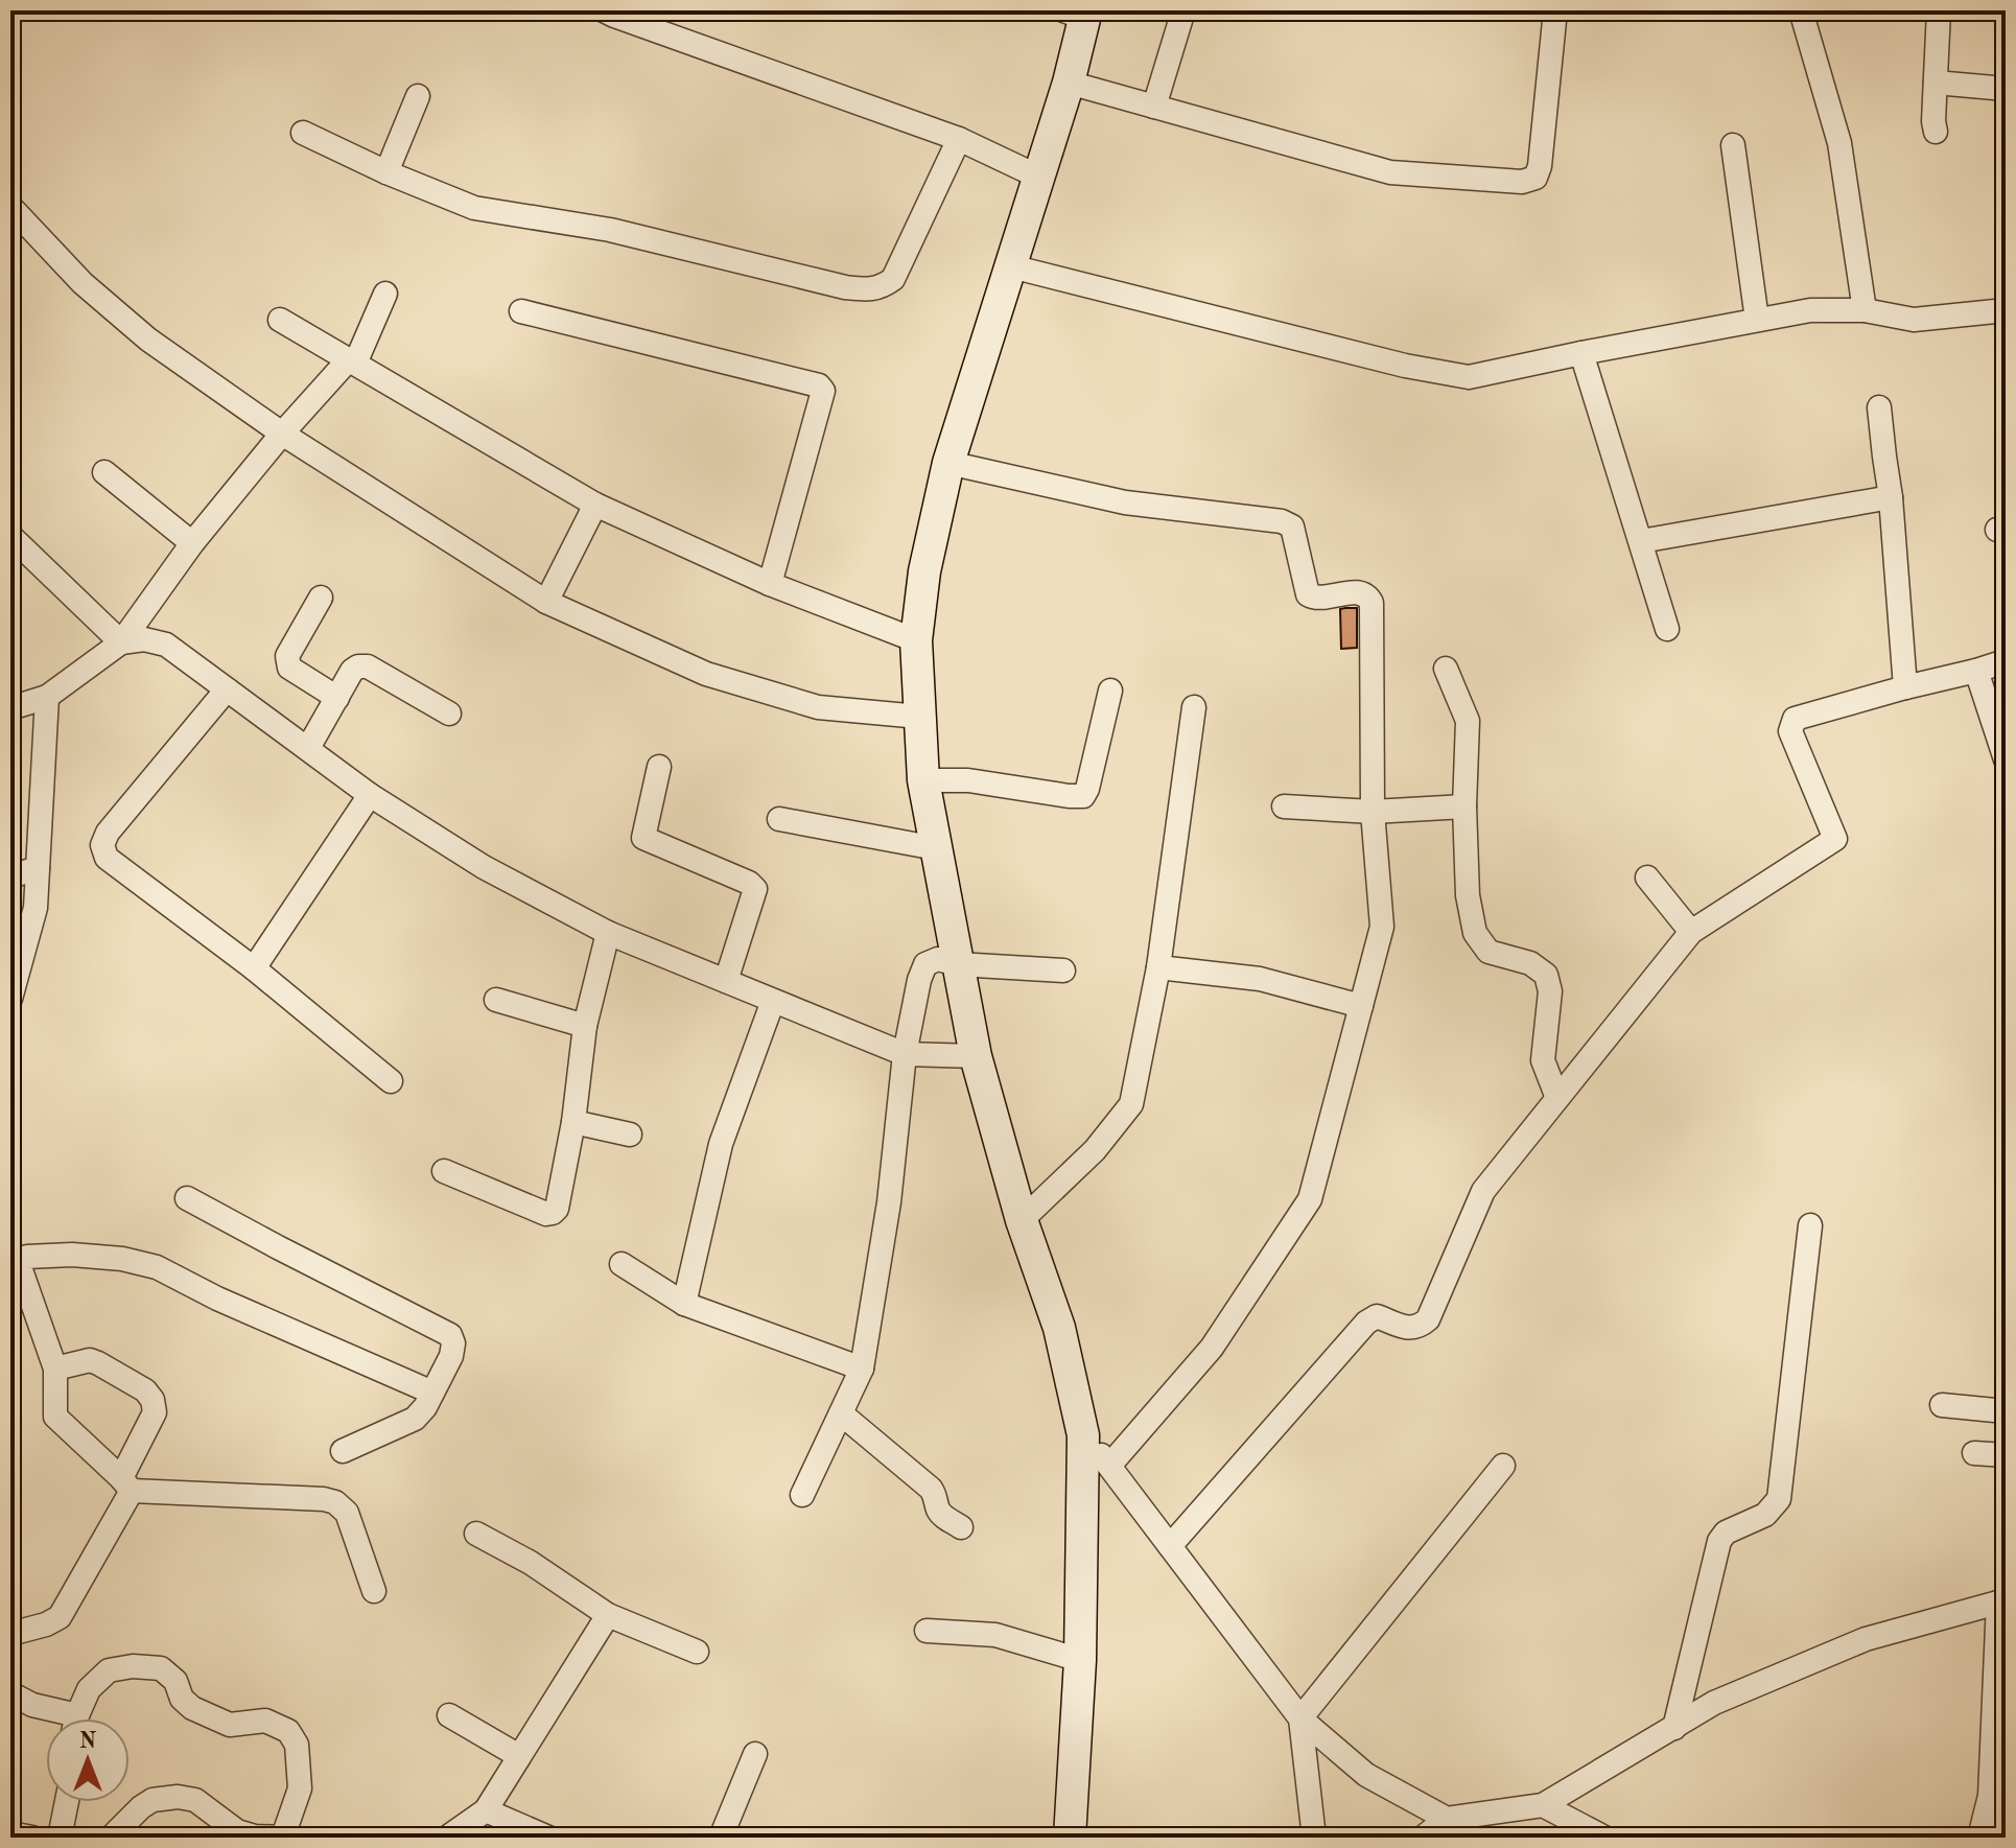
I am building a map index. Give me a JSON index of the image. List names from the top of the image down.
{
  "north": "top"
}
